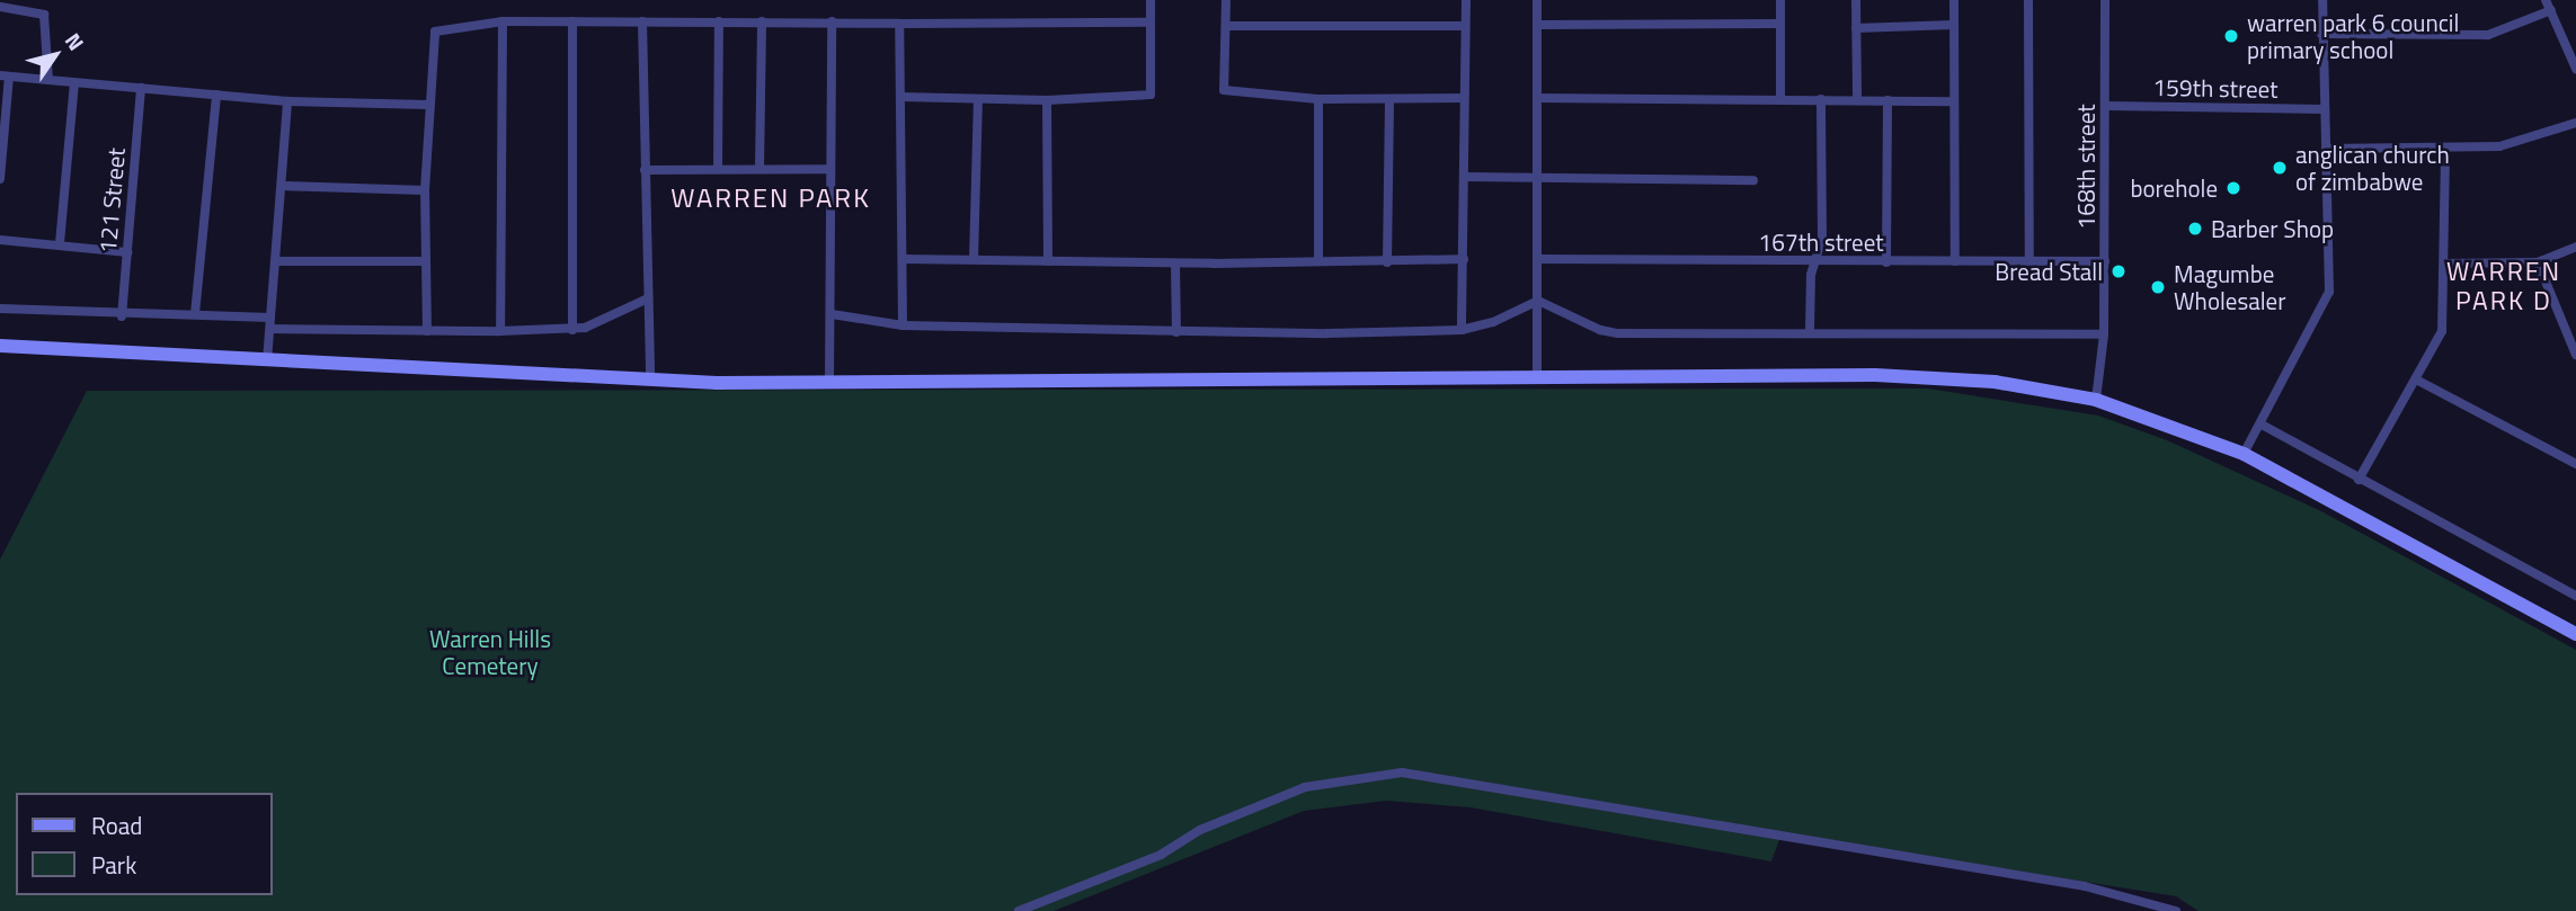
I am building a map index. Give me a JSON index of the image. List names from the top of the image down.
{
  "streets": {
    "street": [
      "159th street",
      "168th street",
      "121 Street",
      "167th street"
    ]
  },
  "crossings": [
    ["159th street", "168th street"],
    ["168th street", "167th street"]
  ],
  "districts": ["WARREN PARK", "WARREN PARK D"],
  "parks": ["Warren Hills Cemetery"],
  "places": [
    "warren park 6 council primary school",
    "anglican church of zimbabwe",
    "borehole",
    "Barber Shop",
    "Bread Stall",
    "Magumbe Wholesaler"
  ],
  "legend": ["Road", "Park"],
  "north": "top right"
}
